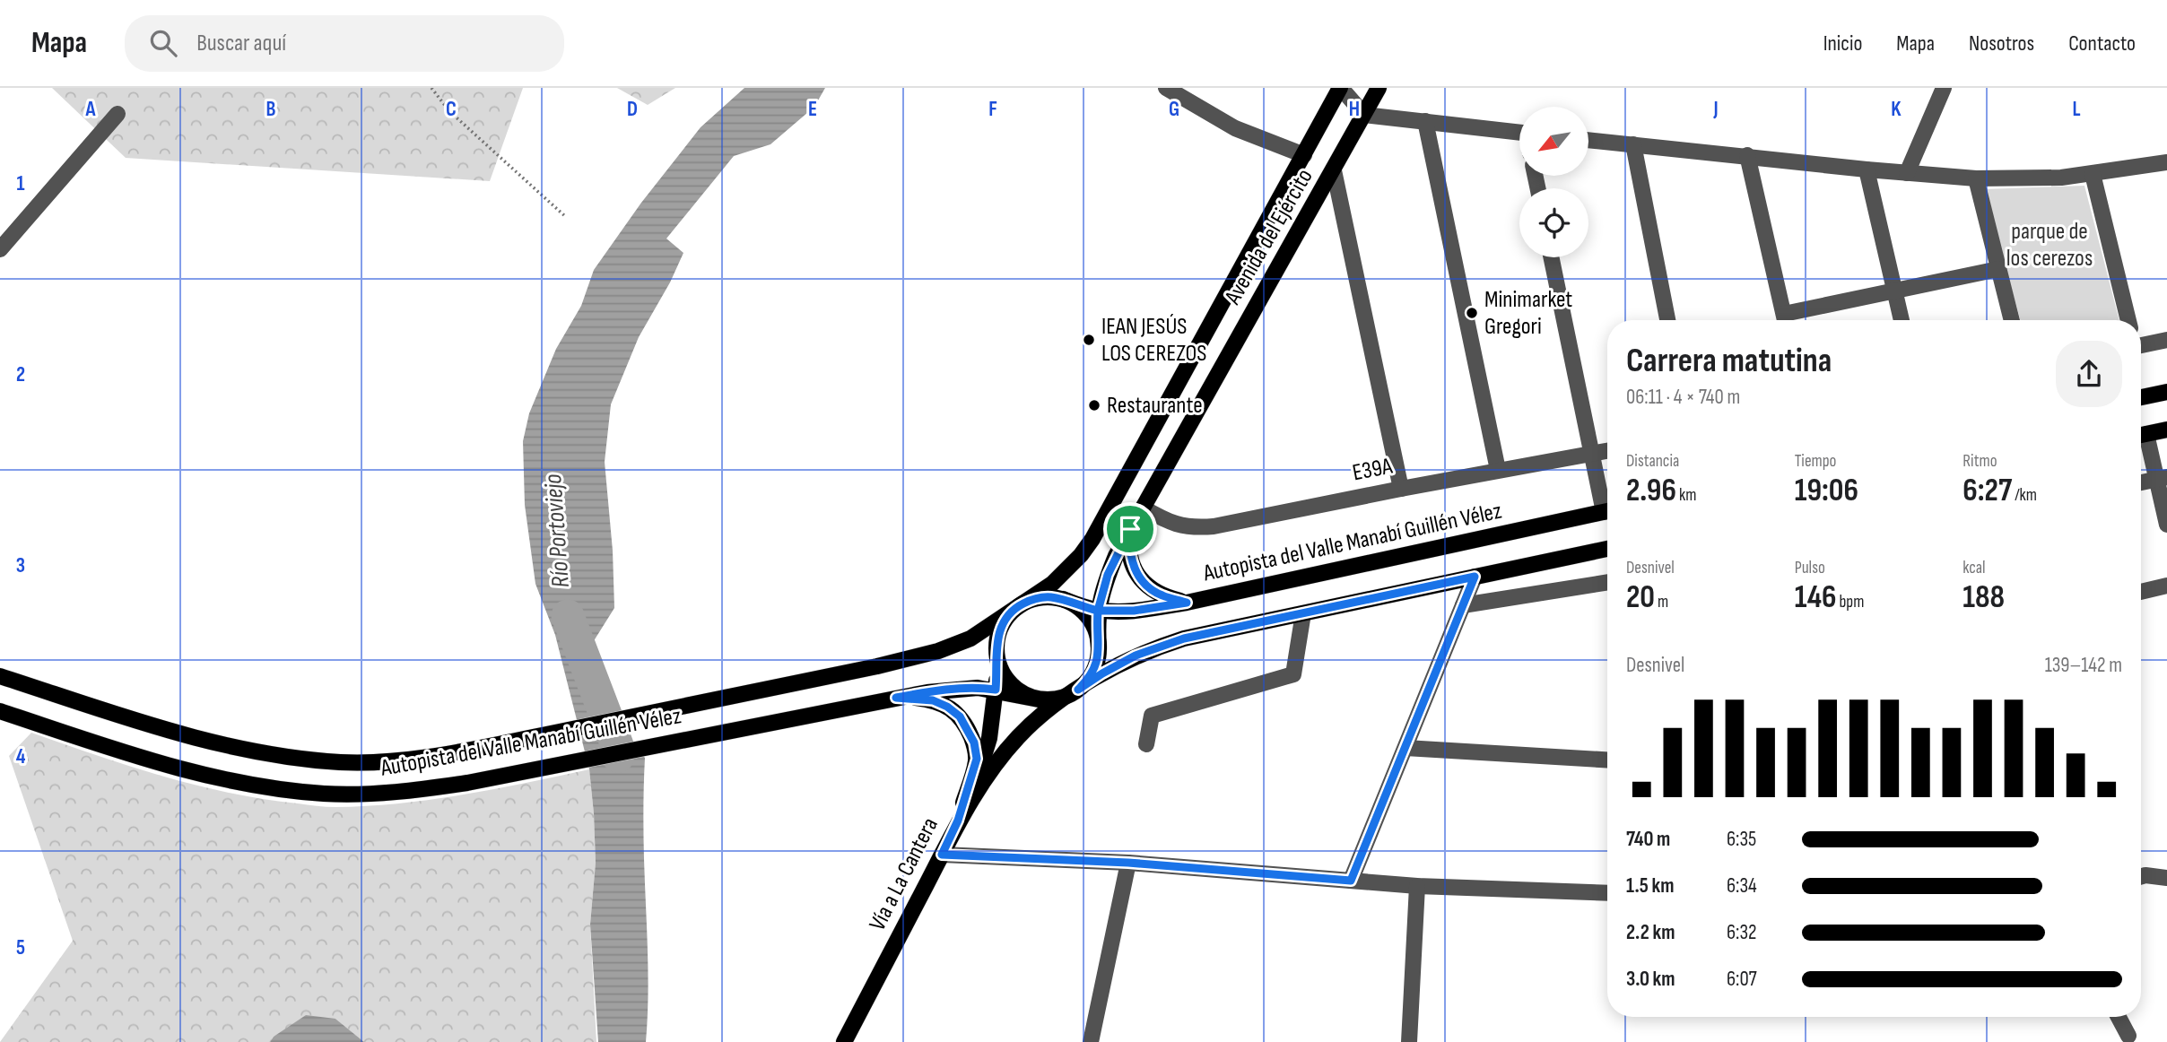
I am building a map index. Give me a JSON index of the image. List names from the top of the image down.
{
  "streets": {
    "main road": ["Avenida del Ejército", "Autopista del Valle Manabí Guillén Vélez", "Vía a La Cantera"],
    "street": ["E39A"]
  },
  "crossings": [
    ["Avenida del Ejército", "E39A"],
    ["Avenida del Ejército", "Autopista del Valle Manabí Guillén Vélez"],
    ["Avenida del Ejército", "Vía a La Cantera"],
    ["Autopista del Valle Manabí Guillén Vélez", "Vía a La Cantera"]
  ],
  "water": ["Río Portoviejo"],
  "parks": ["parque de los cerezos"],
  "places": ["Minimarket Gregori", "IEAN JESÚS LOS CEREZOS", "Restaurante"],
  "north": "bottom left",
  "page": {
    "header": "Mapa",
    "search": "Buscar aquí",
    "nav": [
      "Inicio",
      "Mapa",
      "Nosotros",
      "Contacto"
    ],
    "heading": ["Carrera matutina", "06:11 · 4 × 740 m"],
    "stats": [
      ["Distancia", "2.96 km"],
      ["Tiempo", "19:06"],
      ["Ritmo", "6:27 /km"],
      ["Desnivel", "20 m"],
      ["Pulso", "146 bpm"],
      ["kcal", "188"]
    ],
    "chart": ["Desnivel", "139–142 m"],
    "list": [
      {
        "name": "740 m",
        "note": "6:35"
      },
      {
        "name": "1.5 km",
        "note": "6:34"
      },
      {
        "name": "2.2 km",
        "note": "6:32"
      },
      {
        "name": "3.0 km",
        "note": "6:07"
      }
    ]
  },
  "grid": {
    "columns": [
      "A",
      "B",
      "C",
      "D",
      "E",
      "F",
      "G",
      "H",
      "J",
      "K",
      "L"
    ],
    "rows": [
      "1",
      "2",
      "3",
      "4",
      "5"
    ]
  }
}
